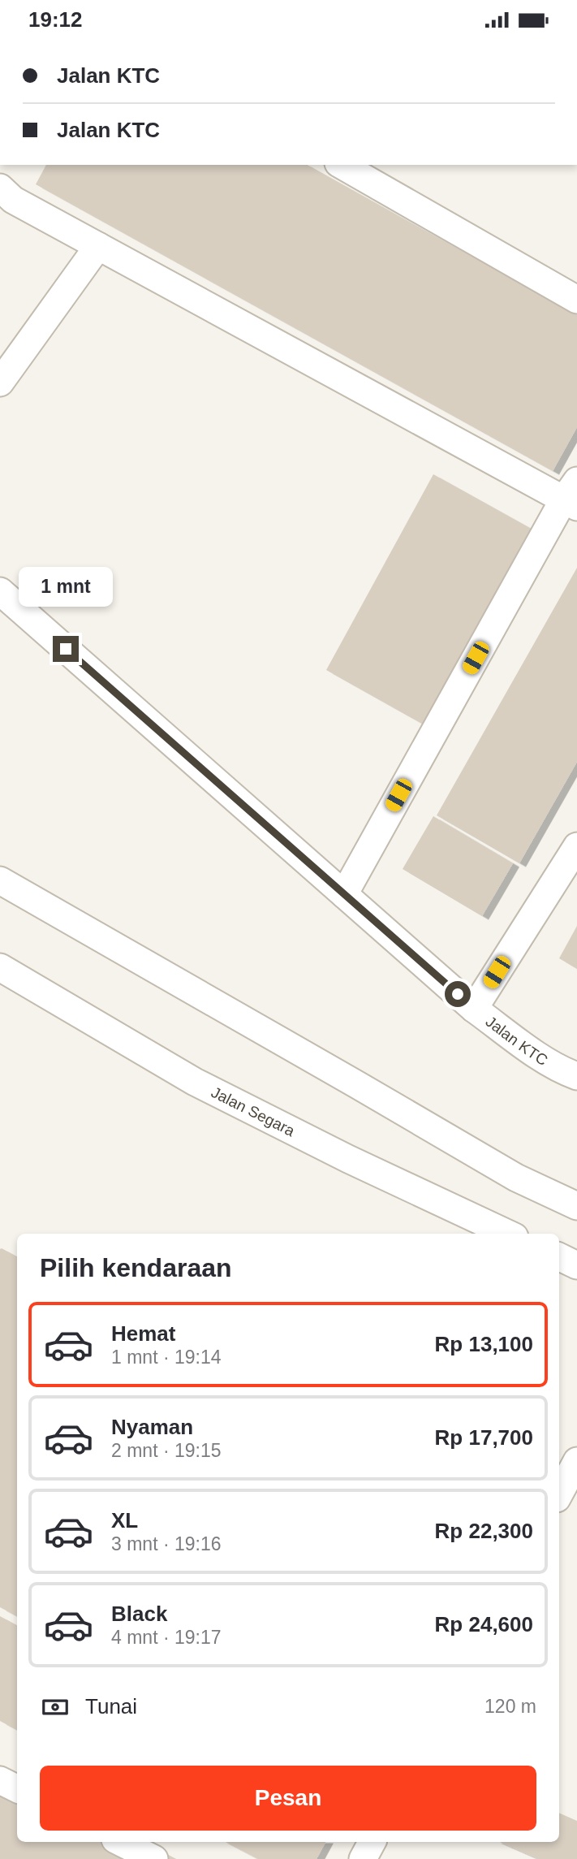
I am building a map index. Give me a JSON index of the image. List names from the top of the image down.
{
  "streets": {
    "lane": ["Jalan KTC", "Jalan Segara"]
  },
  "page": {
    "status": "19:12",
    "banner": ["Jalan KTC", "Jalan KTC"],
    "bubble": "1 mnt",
    "heading": "Pilih kendaraan",
    "list": [
      {
        "name": "Hemat",
        "note": "1 mnt · 19:14",
        "value": "Rp 13,100"
      },
      {
        "name": "Nyaman",
        "note": "2 mnt · 19:15",
        "value": "Rp 17,700"
      },
      {
        "name": "XL",
        "note": "3 mnt · 19:16",
        "value": "Rp 22,300"
      },
      {
        "name": "Black",
        "note": "4 mnt · 19:17",
        "value": "Rp 24,600"
      }
    ],
    "pay": ["Tunai", "120 m"],
    "buttons": "Pesan"
  }
}
